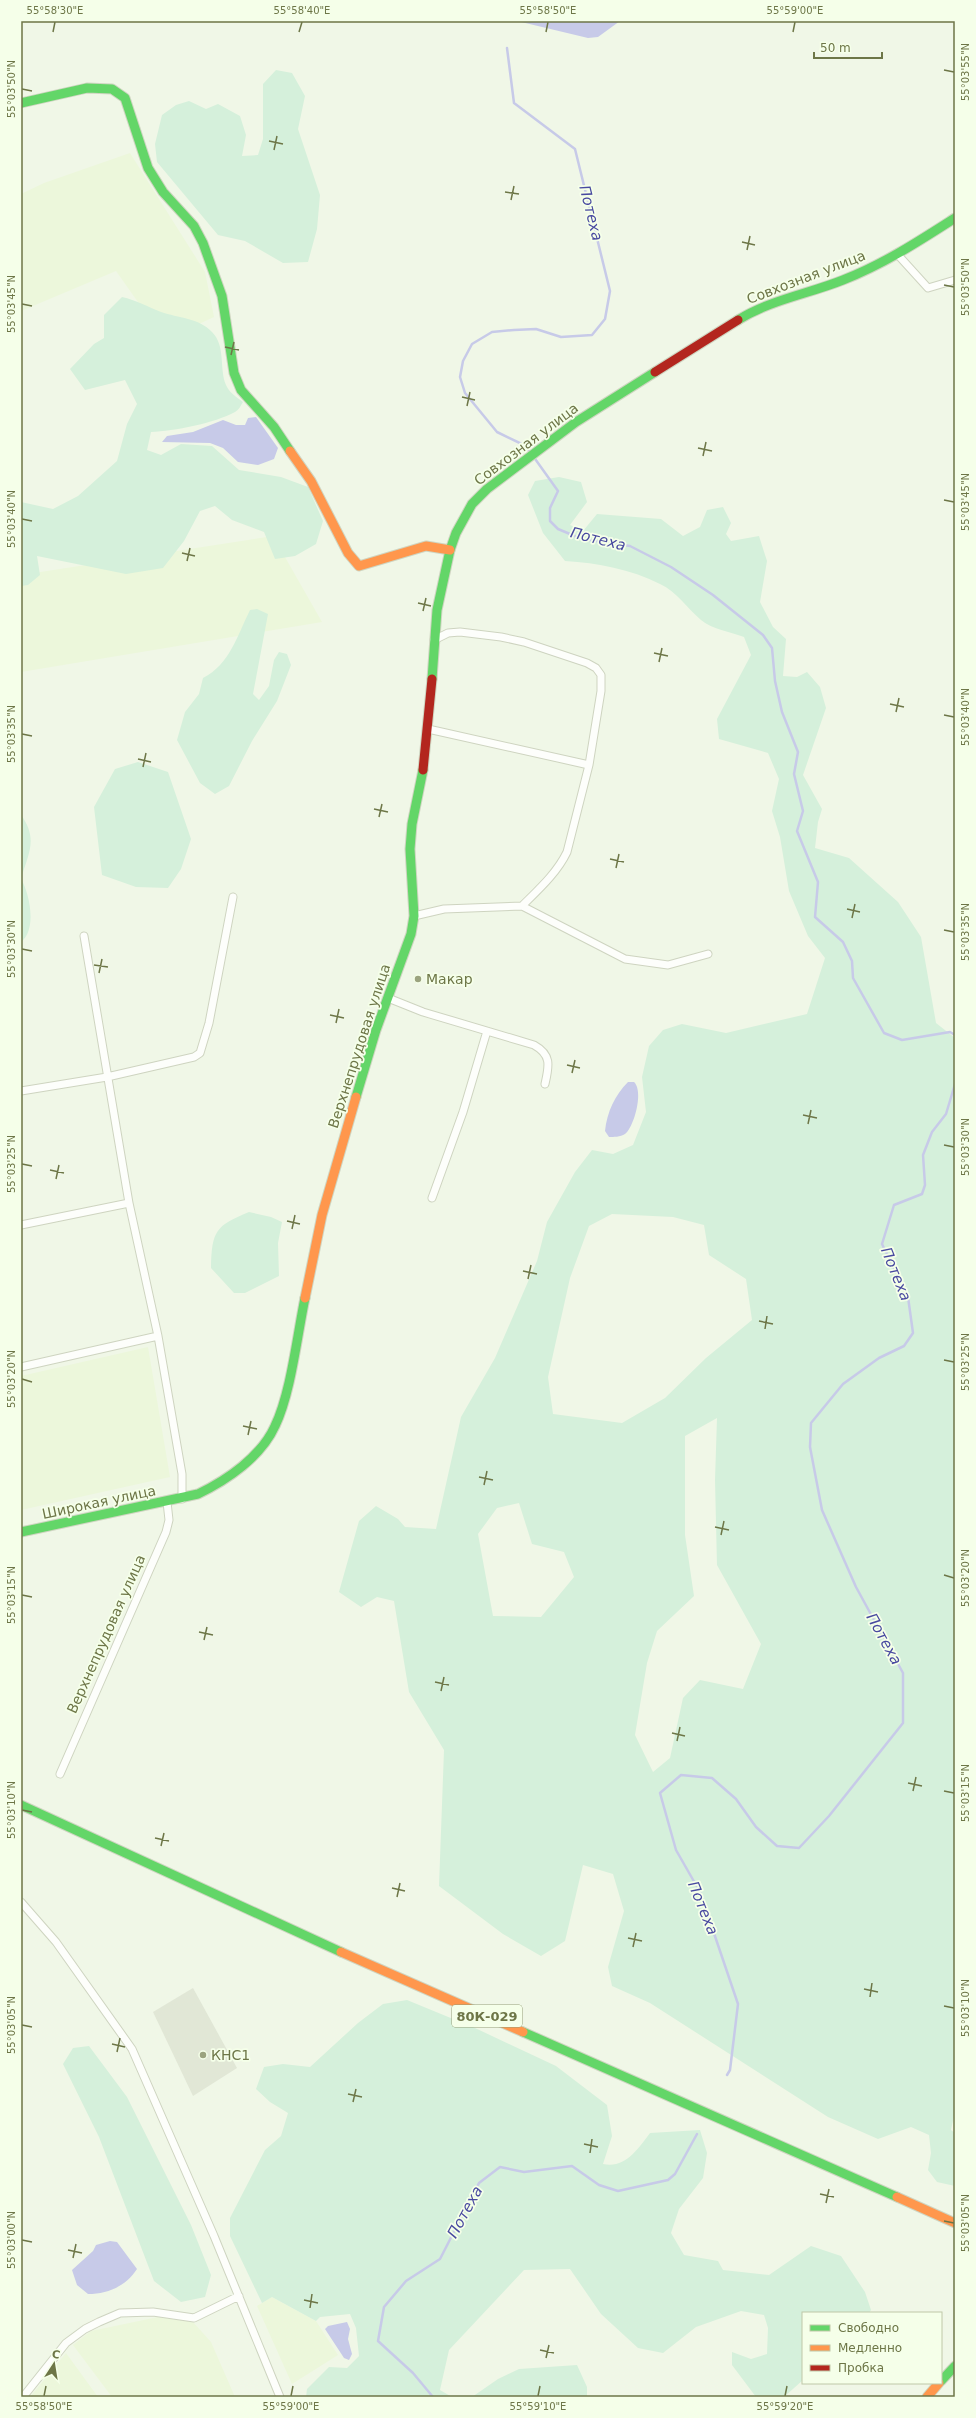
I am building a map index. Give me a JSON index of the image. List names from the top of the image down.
{
  "streets": {
    "street": [
      "Совхозная улица",
      "Верхнепрудовая улица",
      "Широкая улица",
      "80К-029"
    ]
  },
  "crossings": [
    ["Совхозная улица", "Верхнепрудовая улица"],
    ["Верхнепрудовая улица", "Широкая улица"]
  ],
  "water": ["Потеха"],
  "places": ["Макар", "КНС1"],
  "legend": ["Свободно", "Медленно", "Пробка"],
  "scale_bar": "50 m",
  "north": "top",
  "coordinates": [
    "55°58'30\"E",
    "55°58'40\"E",
    "55°58'50\"E",
    "55°59'00\"E",
    "55°03'55\"N",
    "55°03'50\"N",
    "55°03'45\"N",
    "55°03'40\"N",
    "55°03'35\"N",
    "55°03'30\"N",
    "55°03'25\"N",
    "55°03'20\"N",
    "55°03'15\"N",
    "55°03'10\"N",
    "55°03'05\"N",
    "55°03'00\"N",
    "55°59'10\"E",
    "55°59'20\"E"
  ]
}
